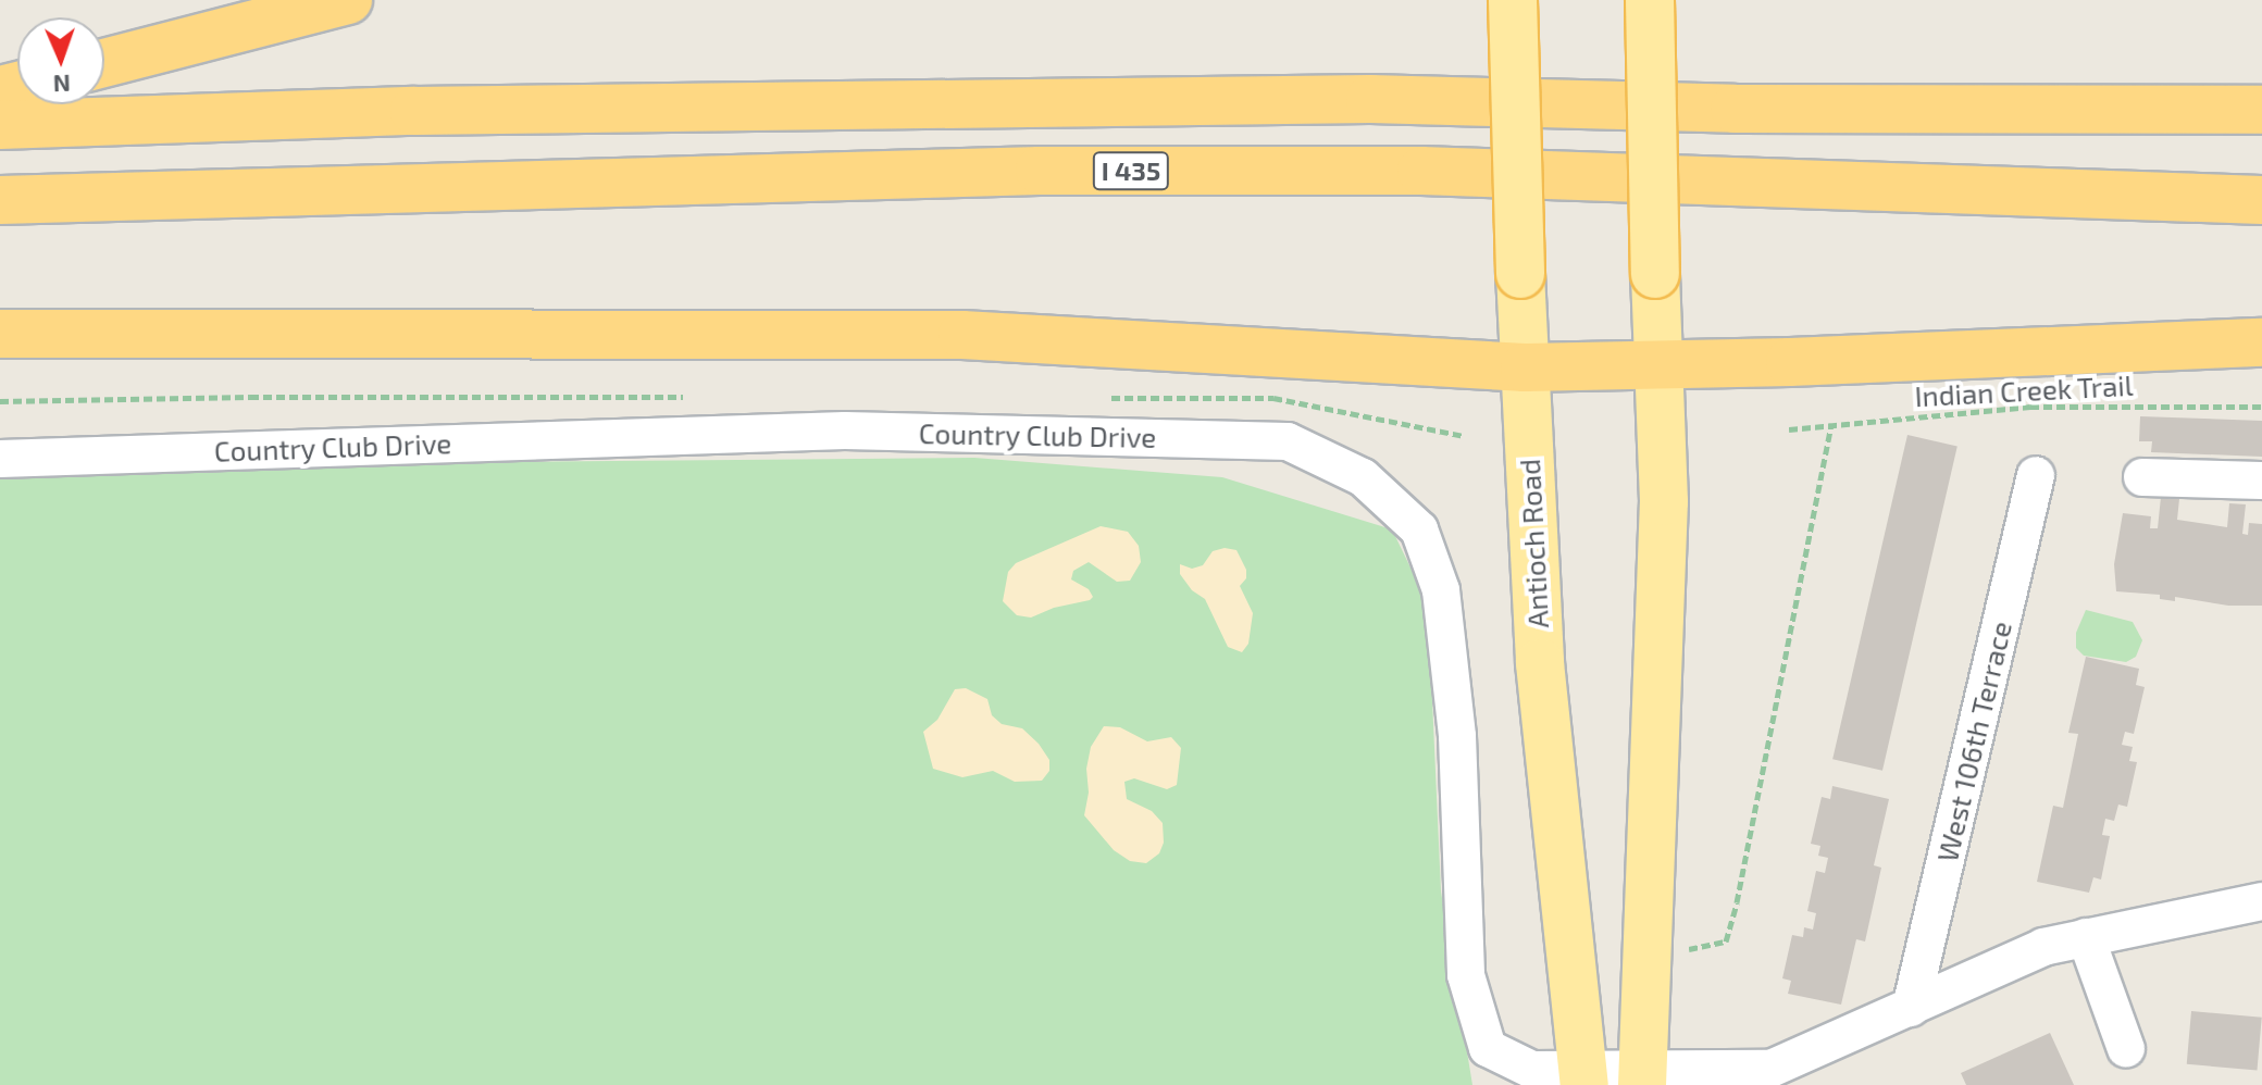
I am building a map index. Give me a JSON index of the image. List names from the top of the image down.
{
  "streets": {
    "highway": ["I 435"],
    "main road": ["Antioch Road"],
    "street": ["Country Club Drive", "West 106th Terrace"],
    "path": ["Indian Creek Trail"]
  },
  "crossings": [
    ["Country Club Drive", "Antioch Road"]
  ],
  "north": "bottom"
}
